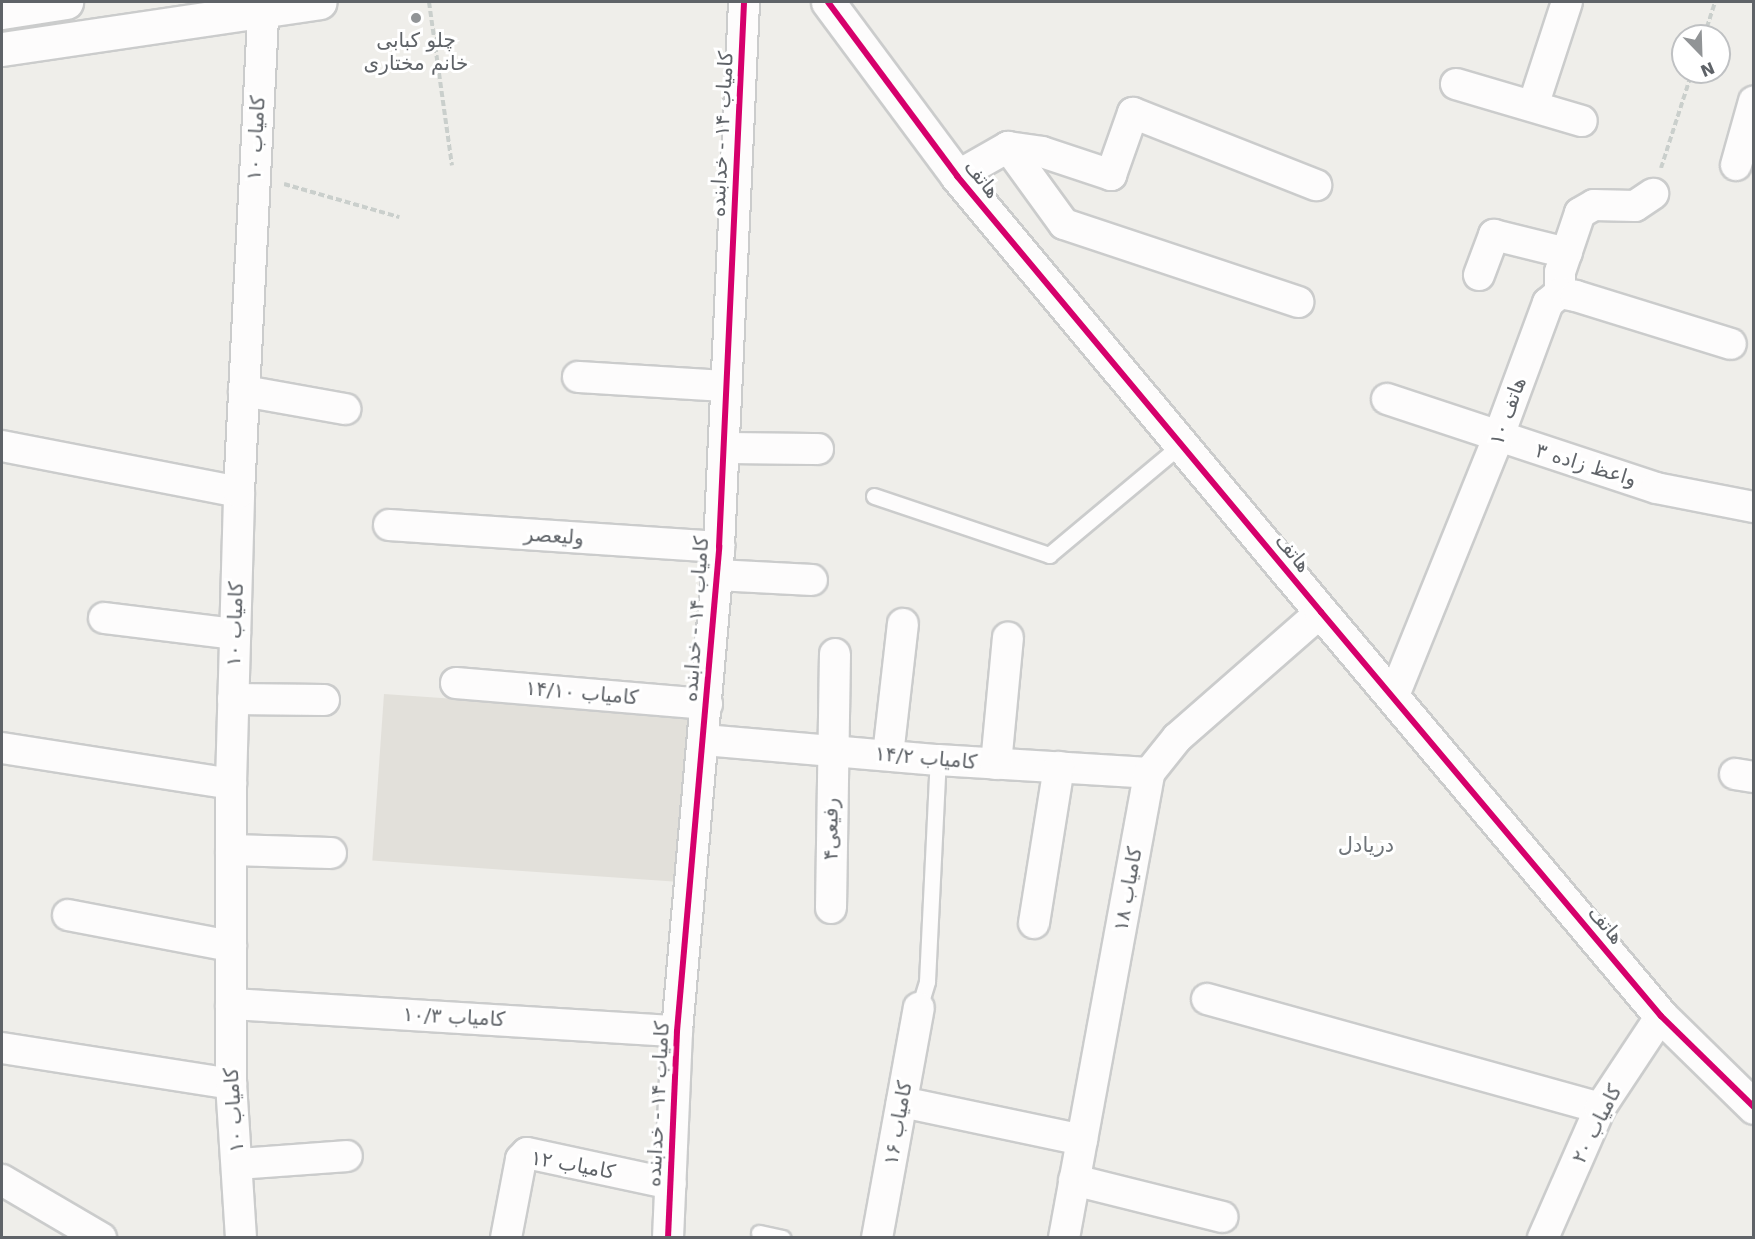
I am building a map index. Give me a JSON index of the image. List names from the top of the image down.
{
  "streets": {
    "street": [
      "کامیاب ۱۴ - خدابنده",
      "کامیاب ۱۰",
      "هاتف",
      "هاتف ۱۰",
      "واعظ زاده ۳",
      "ولیعصر",
      "کامیاب ۱۴/۱۰",
      "کامیاب ۱۴/۲",
      "رفیعی۴",
      "کامیاب ۱۸",
      "کامیاب ۱۰/۳",
      "کامیاب ۱۶",
      "کامیاب ۲۰",
      "کامیاب ۱۲"
    ]
  },
  "crossings": [
    ["کامیاب ۱۴ - خدابنده", "ولیعصر"],
    ["کامیاب ۱۴ - خدابنده", "کامیاب ۱۴/۱۰"],
    ["کامیاب ۱۴ - خدابنده", "کامیاب ۱۴/۲"],
    ["کامیاب ۱۴ - خدابنده", "کامیاب ۱۰/۳"],
    ["کامیاب ۱۴ - خدابنده", "کامیاب ۱۲"],
    ["کامیاب ۱۰", "کامیاب ۱۰/۳"],
    ["هاتف", "هاتف ۱۰"],
    ["هاتف", "کامیاب ۱۸"],
    ["هاتف", "کامیاب ۲۰"],
    ["هاتف ۱۰", "واعظ زاده ۳"],
    ["کامیاب ۱۴/۲", "رفیعی۴"],
    ["کامیاب ۱۴/۲", "کامیاب ۱۸"]
  ],
  "districts": ["دریادل"],
  "places": ["چلو کبابی خانم مختاری"],
  "north": "bottom right"
}
